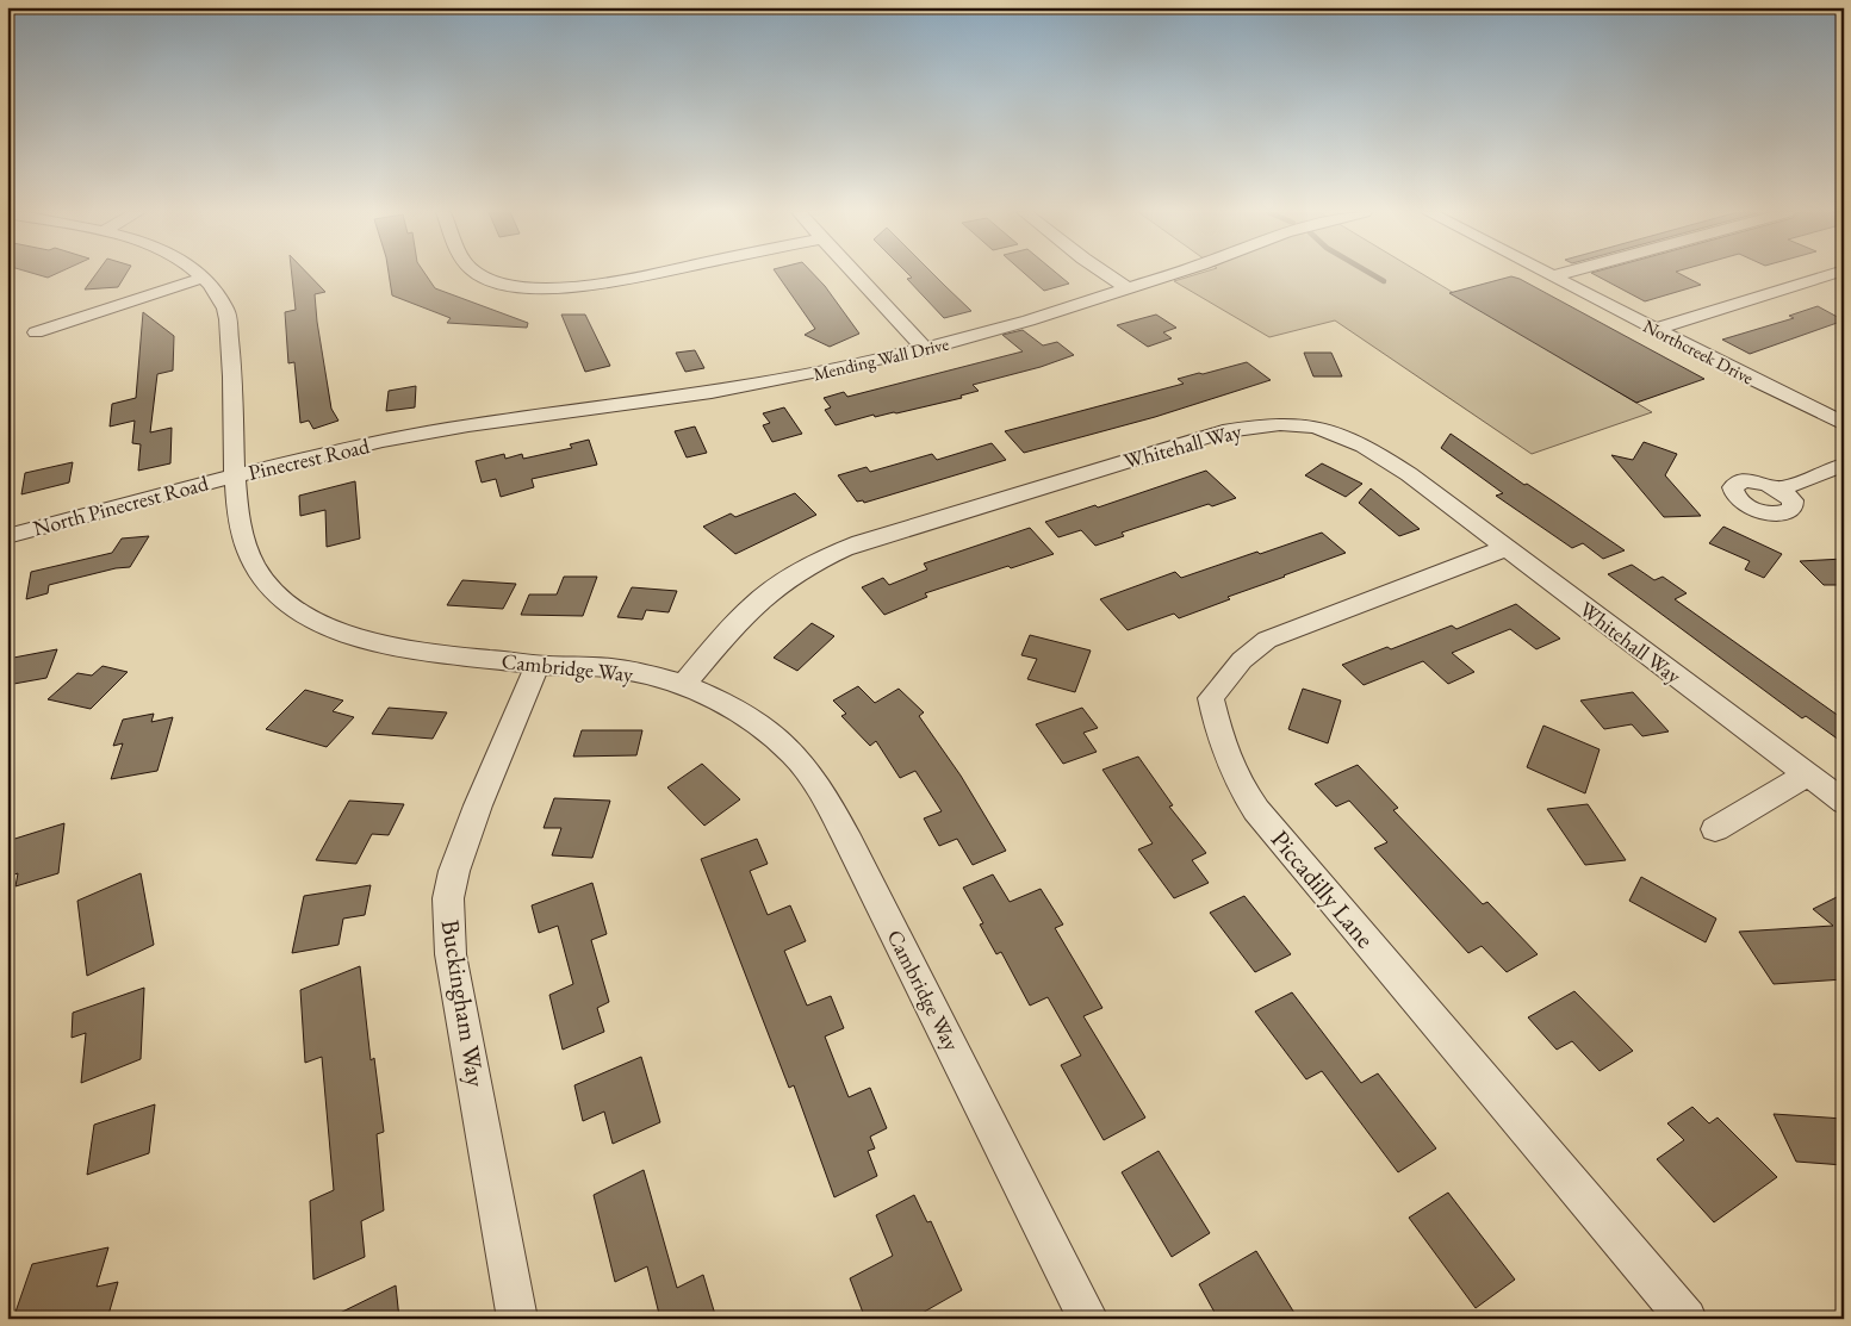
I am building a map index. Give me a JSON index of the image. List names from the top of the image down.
{
  "streets": {
    "street": [
      "Northcreek Drive",
      "Mending Wall Drive",
      "Whitehall Way",
      "Pinecrest Road",
      "North Pinecrest Road",
      "Cambridge Way",
      "Piccadilly Lane",
      "Buckingham Way"
    ]
  },
  "crossings": [
    ["Mending Wall Drive", "Pinecrest Road"],
    ["Whitehall Way", "Cambridge Way"],
    ["Whitehall Way", "Piccadilly Lane"],
    ["Pinecrest Road", "North Pinecrest Road"],
    ["Pinecrest Road", "Cambridge Way"],
    ["North Pinecrest Road", "Cambridge Way"],
    ["Cambridge Way", "Buckingham Way"]
  ]
}
